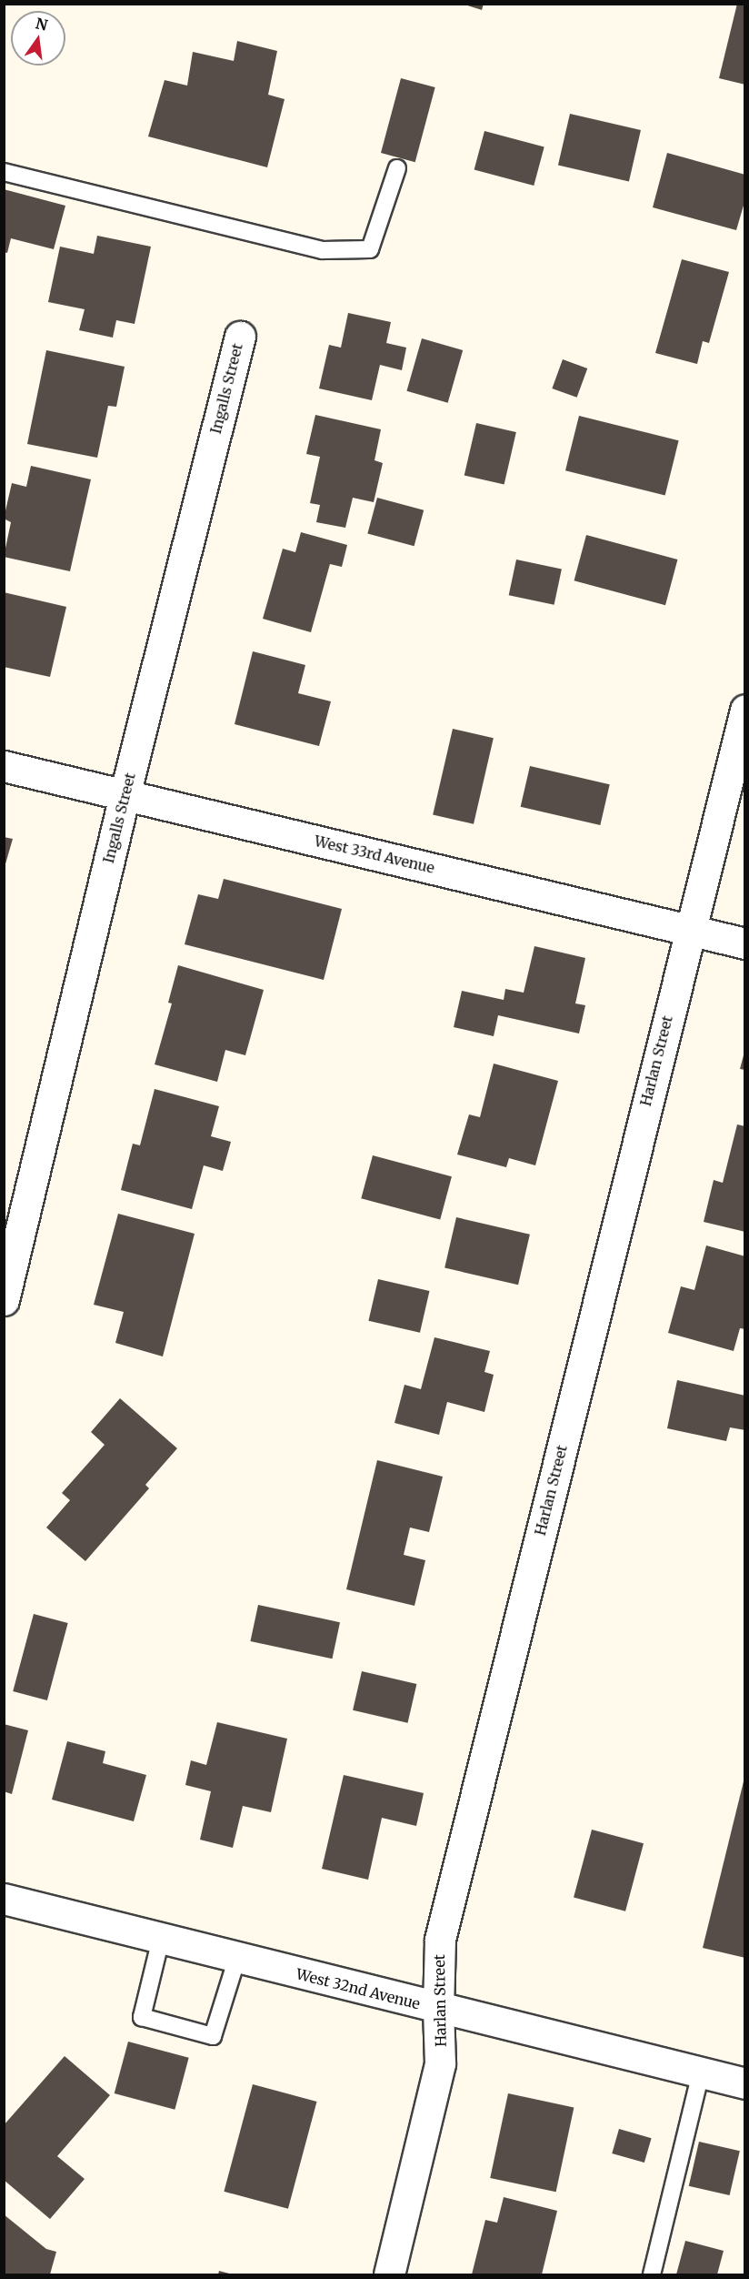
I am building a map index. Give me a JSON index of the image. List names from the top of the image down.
{
  "streets": {
    "street": [
      "Ingalls Street",
      "West 33rd Avenue",
      "Harlan Street",
      "West 32nd Avenue"
    ]
  },
  "crossings": [
    ["Ingalls Street", "West 33rd Avenue"],
    ["West 33rd Avenue", "Harlan Street"],
    ["Harlan Street", "West 32nd Avenue"]
  ],
  "north": "top"
}
